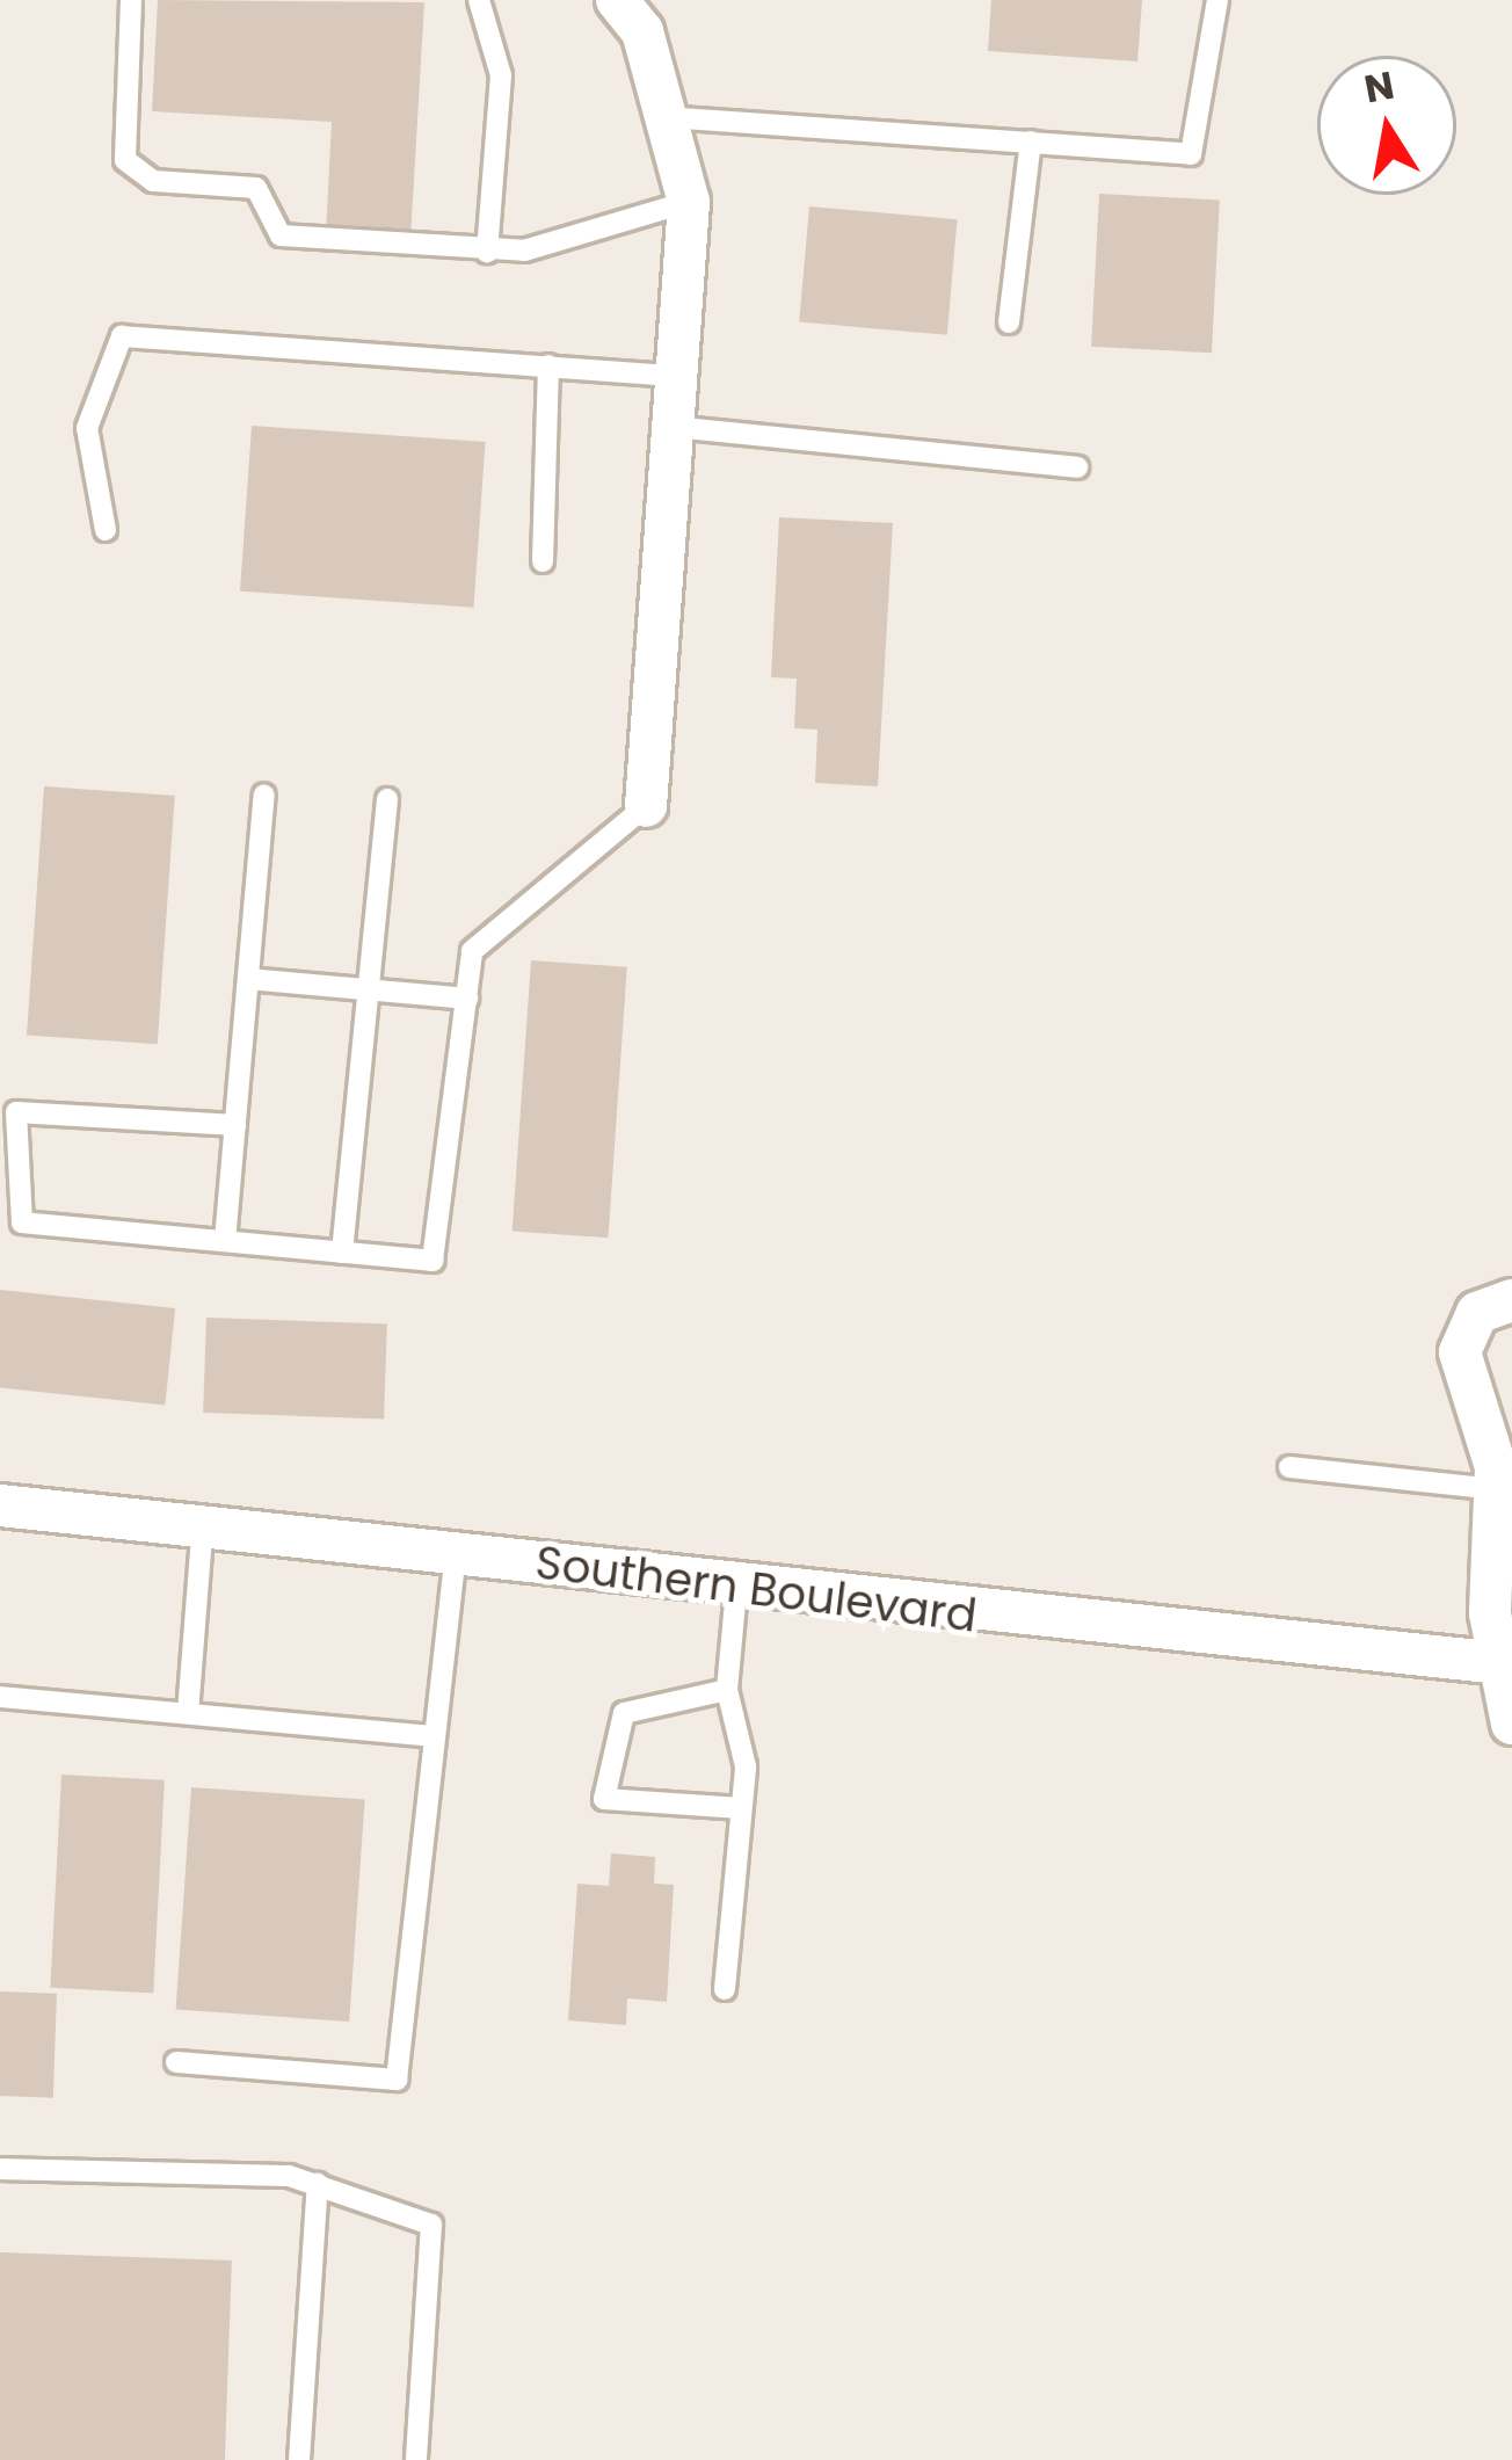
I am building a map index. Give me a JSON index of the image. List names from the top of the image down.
{
  "streets": {
    "street": ["Southern Boulevard"]
  },
  "north": "top"
}
